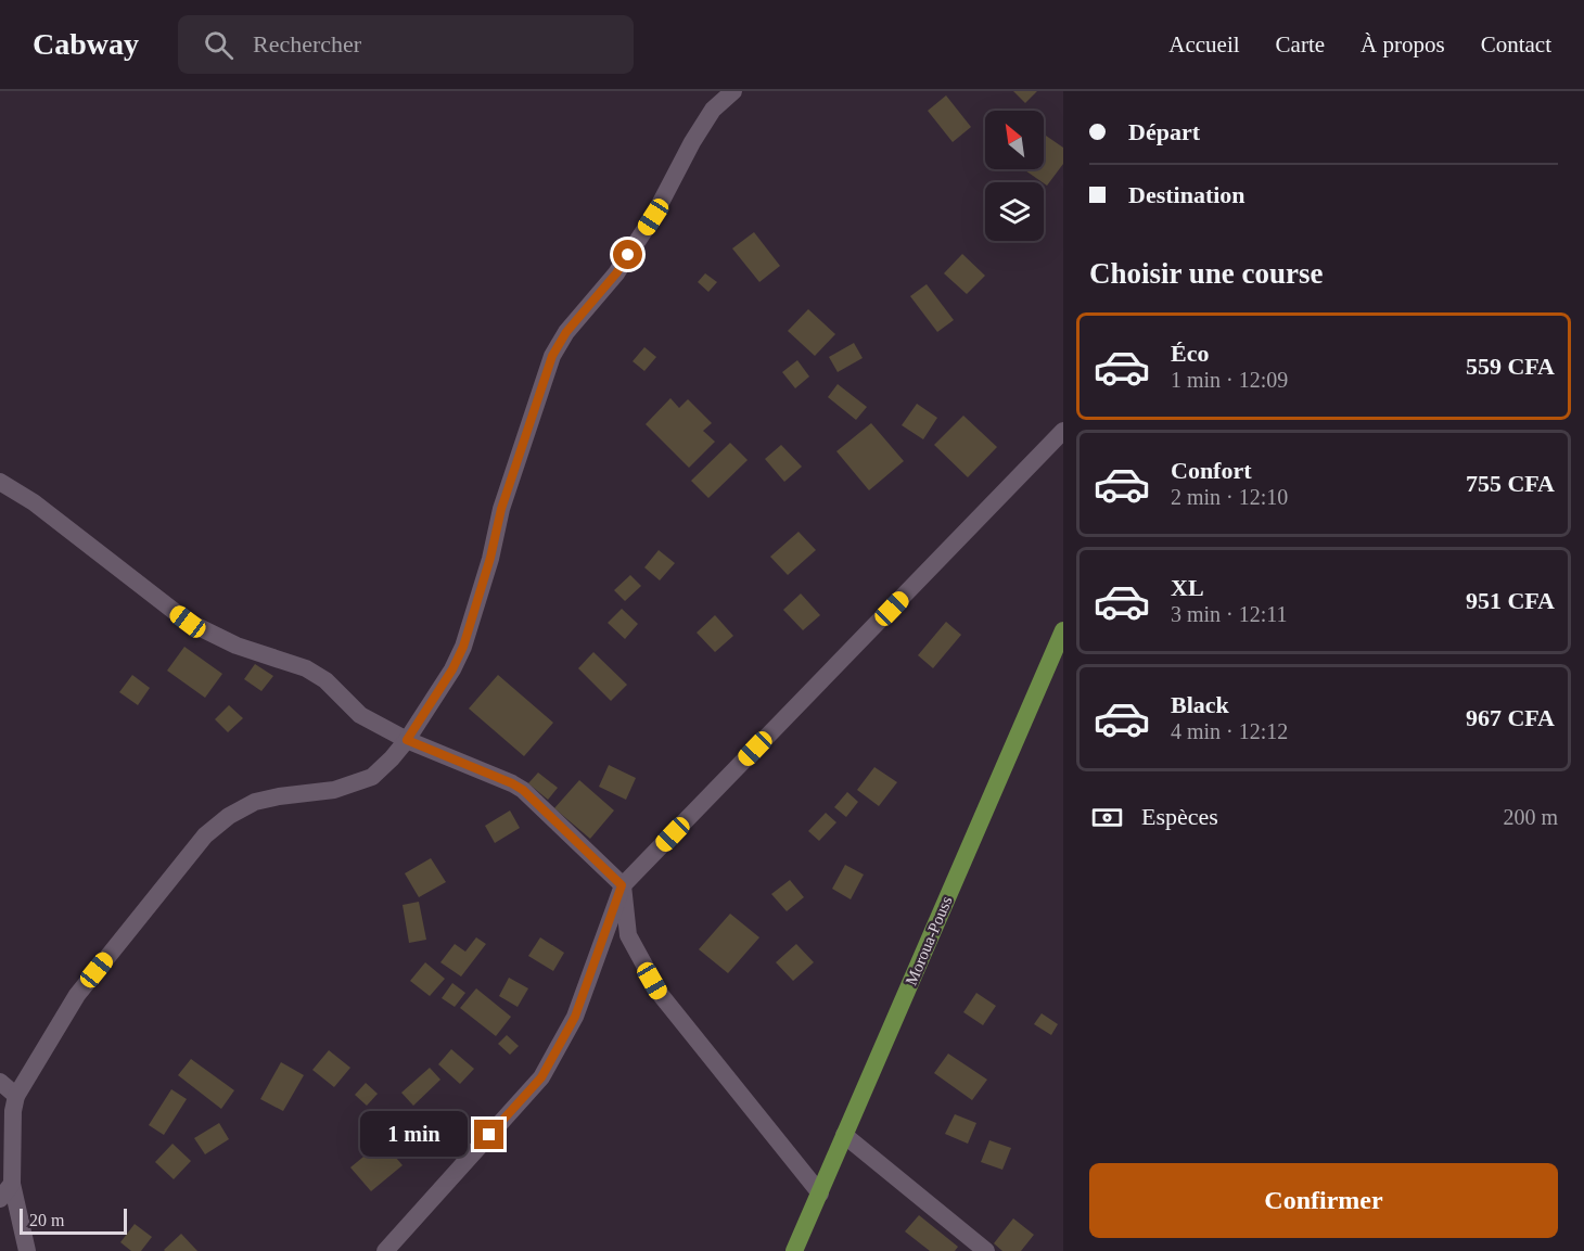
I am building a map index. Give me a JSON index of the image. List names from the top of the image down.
{
  "streets": {
    "main road": ["Moroua-Pouss"]
  },
  "scale_bar": "20 m",
  "north": "top left",
  "page": {
    "header": "Cabway",
    "search": "Rechercher",
    "nav": [
      "Accueil",
      "Carte",
      "À propos",
      "Contact"
    ],
    "banner": ["Départ", "Destination"],
    "heading": "Choisir une course",
    "list": [
      {
        "name": "Éco",
        "note": "1 min · 12:09",
        "value": "559 CFA"
      },
      {
        "name": "Confort",
        "note": "2 min · 12:10",
        "value": "755 CFA"
      },
      {
        "name": "XL",
        "note": "3 min · 12:11",
        "value": "951 CFA"
      },
      {
        "name": "Black",
        "note": "4 min · 12:12",
        "value": "967 CFA"
      }
    ],
    "pay": ["Espèces", "200 m"],
    "bubble": "1 min",
    "buttons": "Confirmer",
    "scale": "20 m"
  }
}
